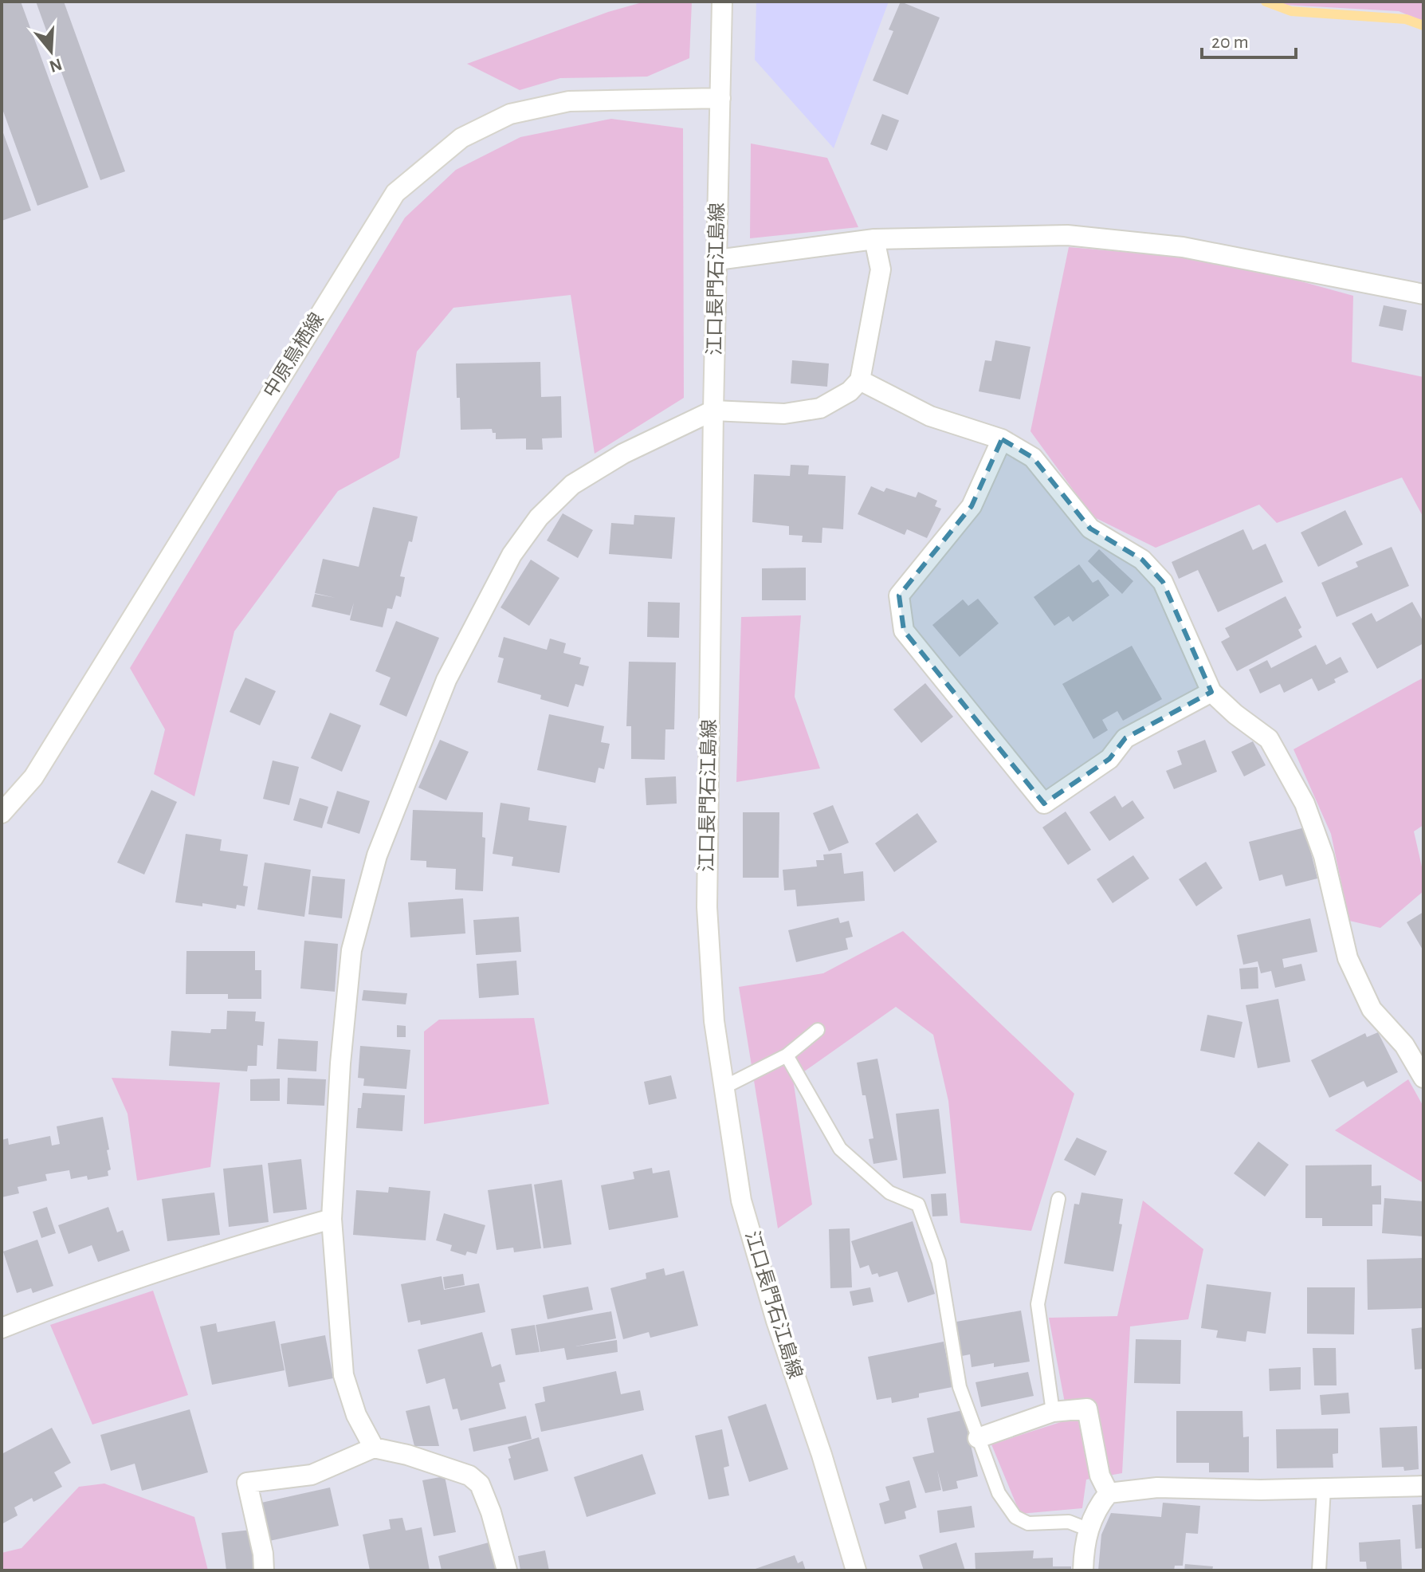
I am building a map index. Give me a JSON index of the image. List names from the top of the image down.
{
  "streets": {
    "street": ["江口長門石江島線", "中原鳥栖線"]
  },
  "crossings": [
    ["江口長門石江島線", "中原鳥栖線"]
  ],
  "scale_bar": "20 m",
  "north": "bottom"
}
